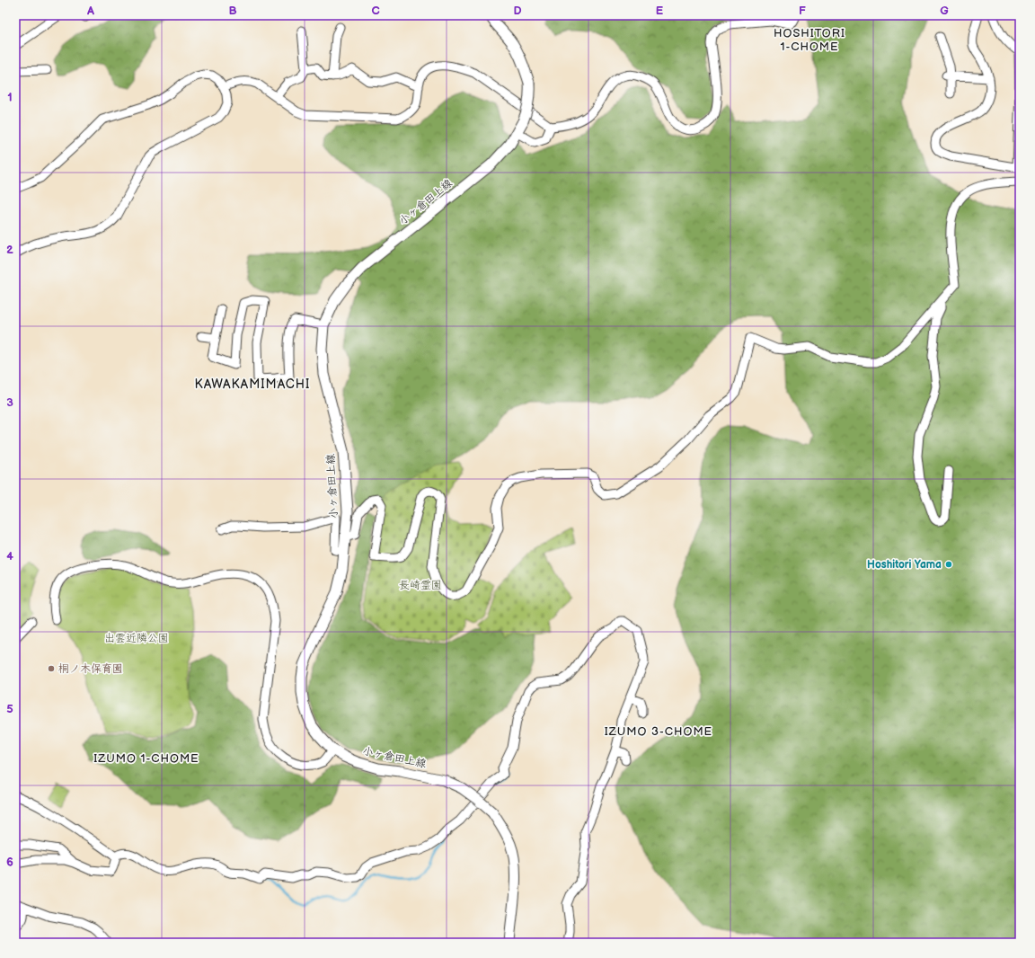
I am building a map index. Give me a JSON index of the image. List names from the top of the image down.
{
  "streets": {
    "main road": ["小ヶ倉田上線"]
  },
  "districts": [
    "HOSHITORI 1-CHOME",
    "KAWAKAMIMACHI",
    "IZUMO 3-CHOME",
    "IZUMO 1-CHOME"
  ],
  "parks": ["長崎霊園", "出雲近隣公園"],
  "places": ["Hoshitori Yama", "桐ノ木保育園"],
  "grid": {
    "columns": [
      "A",
      "B",
      "C",
      "D",
      "E",
      "F",
      "G"
    ],
    "rows": [
      "1",
      "2",
      "3",
      "4",
      "5",
      "6"
    ]
  }
}
